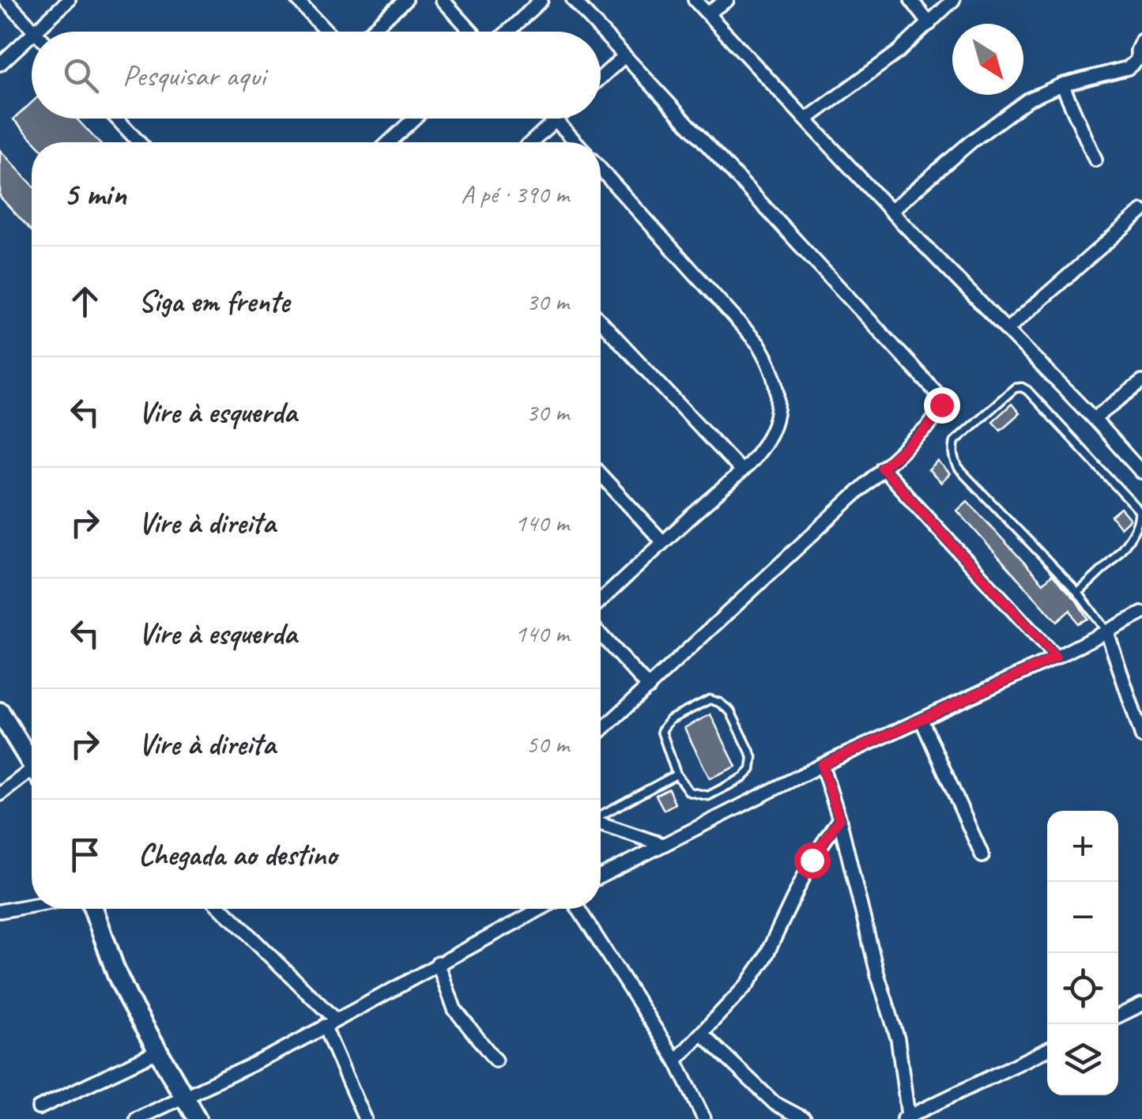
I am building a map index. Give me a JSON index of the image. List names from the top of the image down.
{
  "north": "bottom right",
  "page": {
    "search": "Pesquisar aqui",
    "heading": ["5 min", "A pé · 390 m"],
    "list": [
      ["Siga em frente", "30 m"],
      ["Vire à esquerda", "30 m"],
      ["Vire à direita", "140 m"],
      ["Vire à esquerda", "140 m"],
      ["Vire à direita", "50 m"],
      "Chegada ao destino"
    ],
    "map_buttons": ["+", "−"]
  }
}
